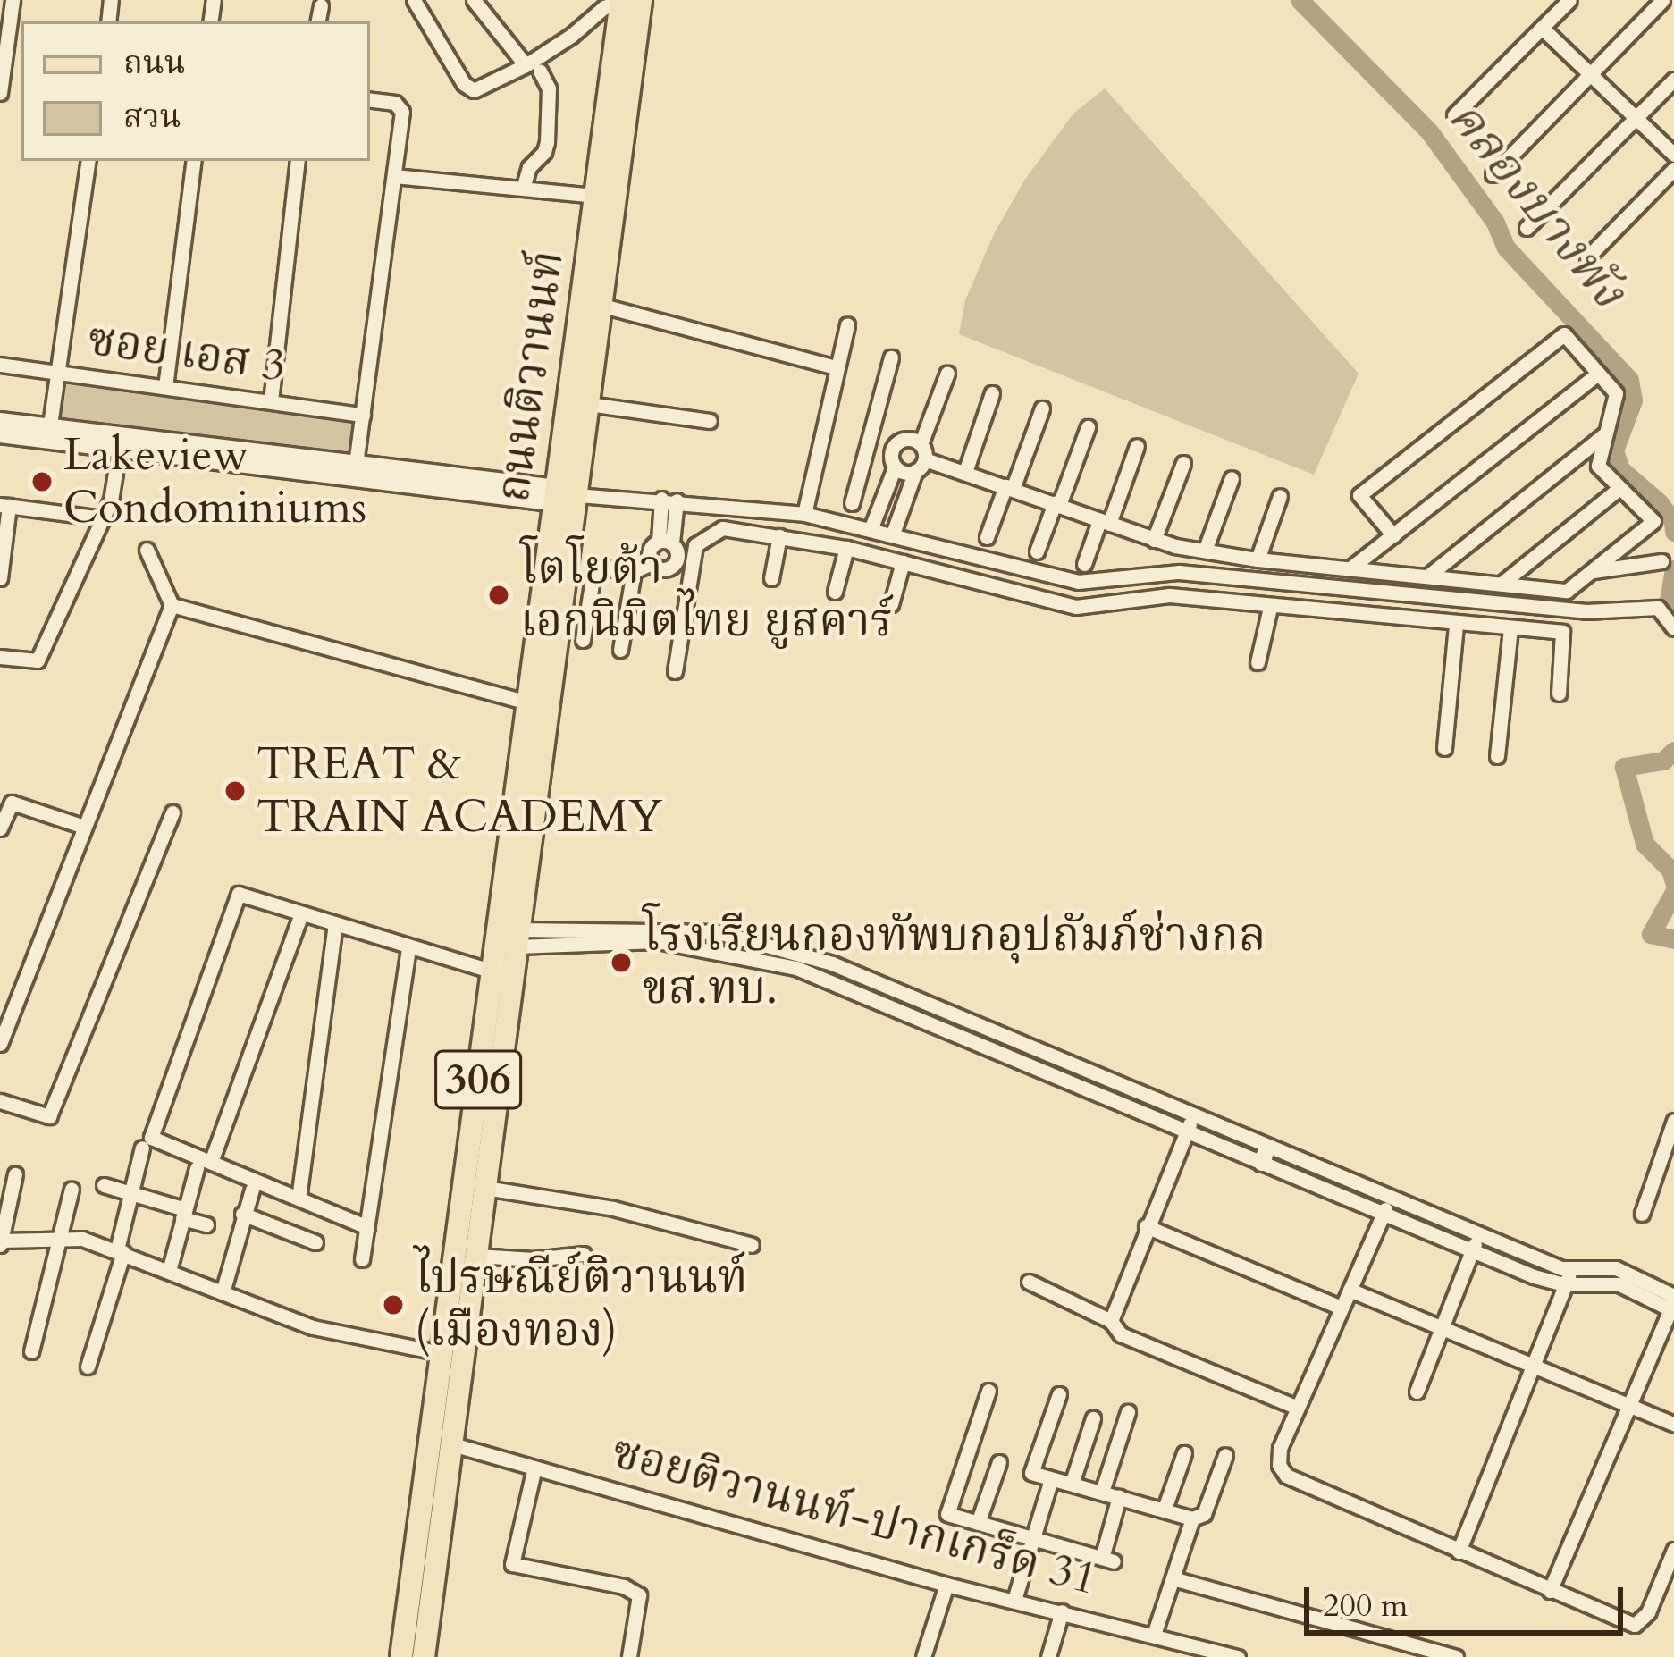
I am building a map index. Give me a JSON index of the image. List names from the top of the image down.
{
  "streets": {
    "main road": ["ถนนติวานนท์", "306"],
    "street": ["ซอย เอส 3", "ซอยติวานนท์-ปากเกร็ด 31"]
  },
  "crossings": [
    ["ถนนติวานนท์", "ซอยติวานนท์-ปากเกร็ด 31"]
  ],
  "water": ["คลองบางพัง"],
  "places": [
    "Lakeview Condominiums",
    "โตโยต้า เอกนิมิตไทย ยูสคาร์",
    "TREAT & TRAIN ACADEMY",
    "โรงเรียนกองทัพบกอุปถัมภ์ช่างกล ขส.ทบ.",
    "ไปรษณีย์ติวานนท์ (เมืองทอง)"
  ],
  "legend": ["ถนน", "สวน"],
  "scale_bar": "200 m"
}
